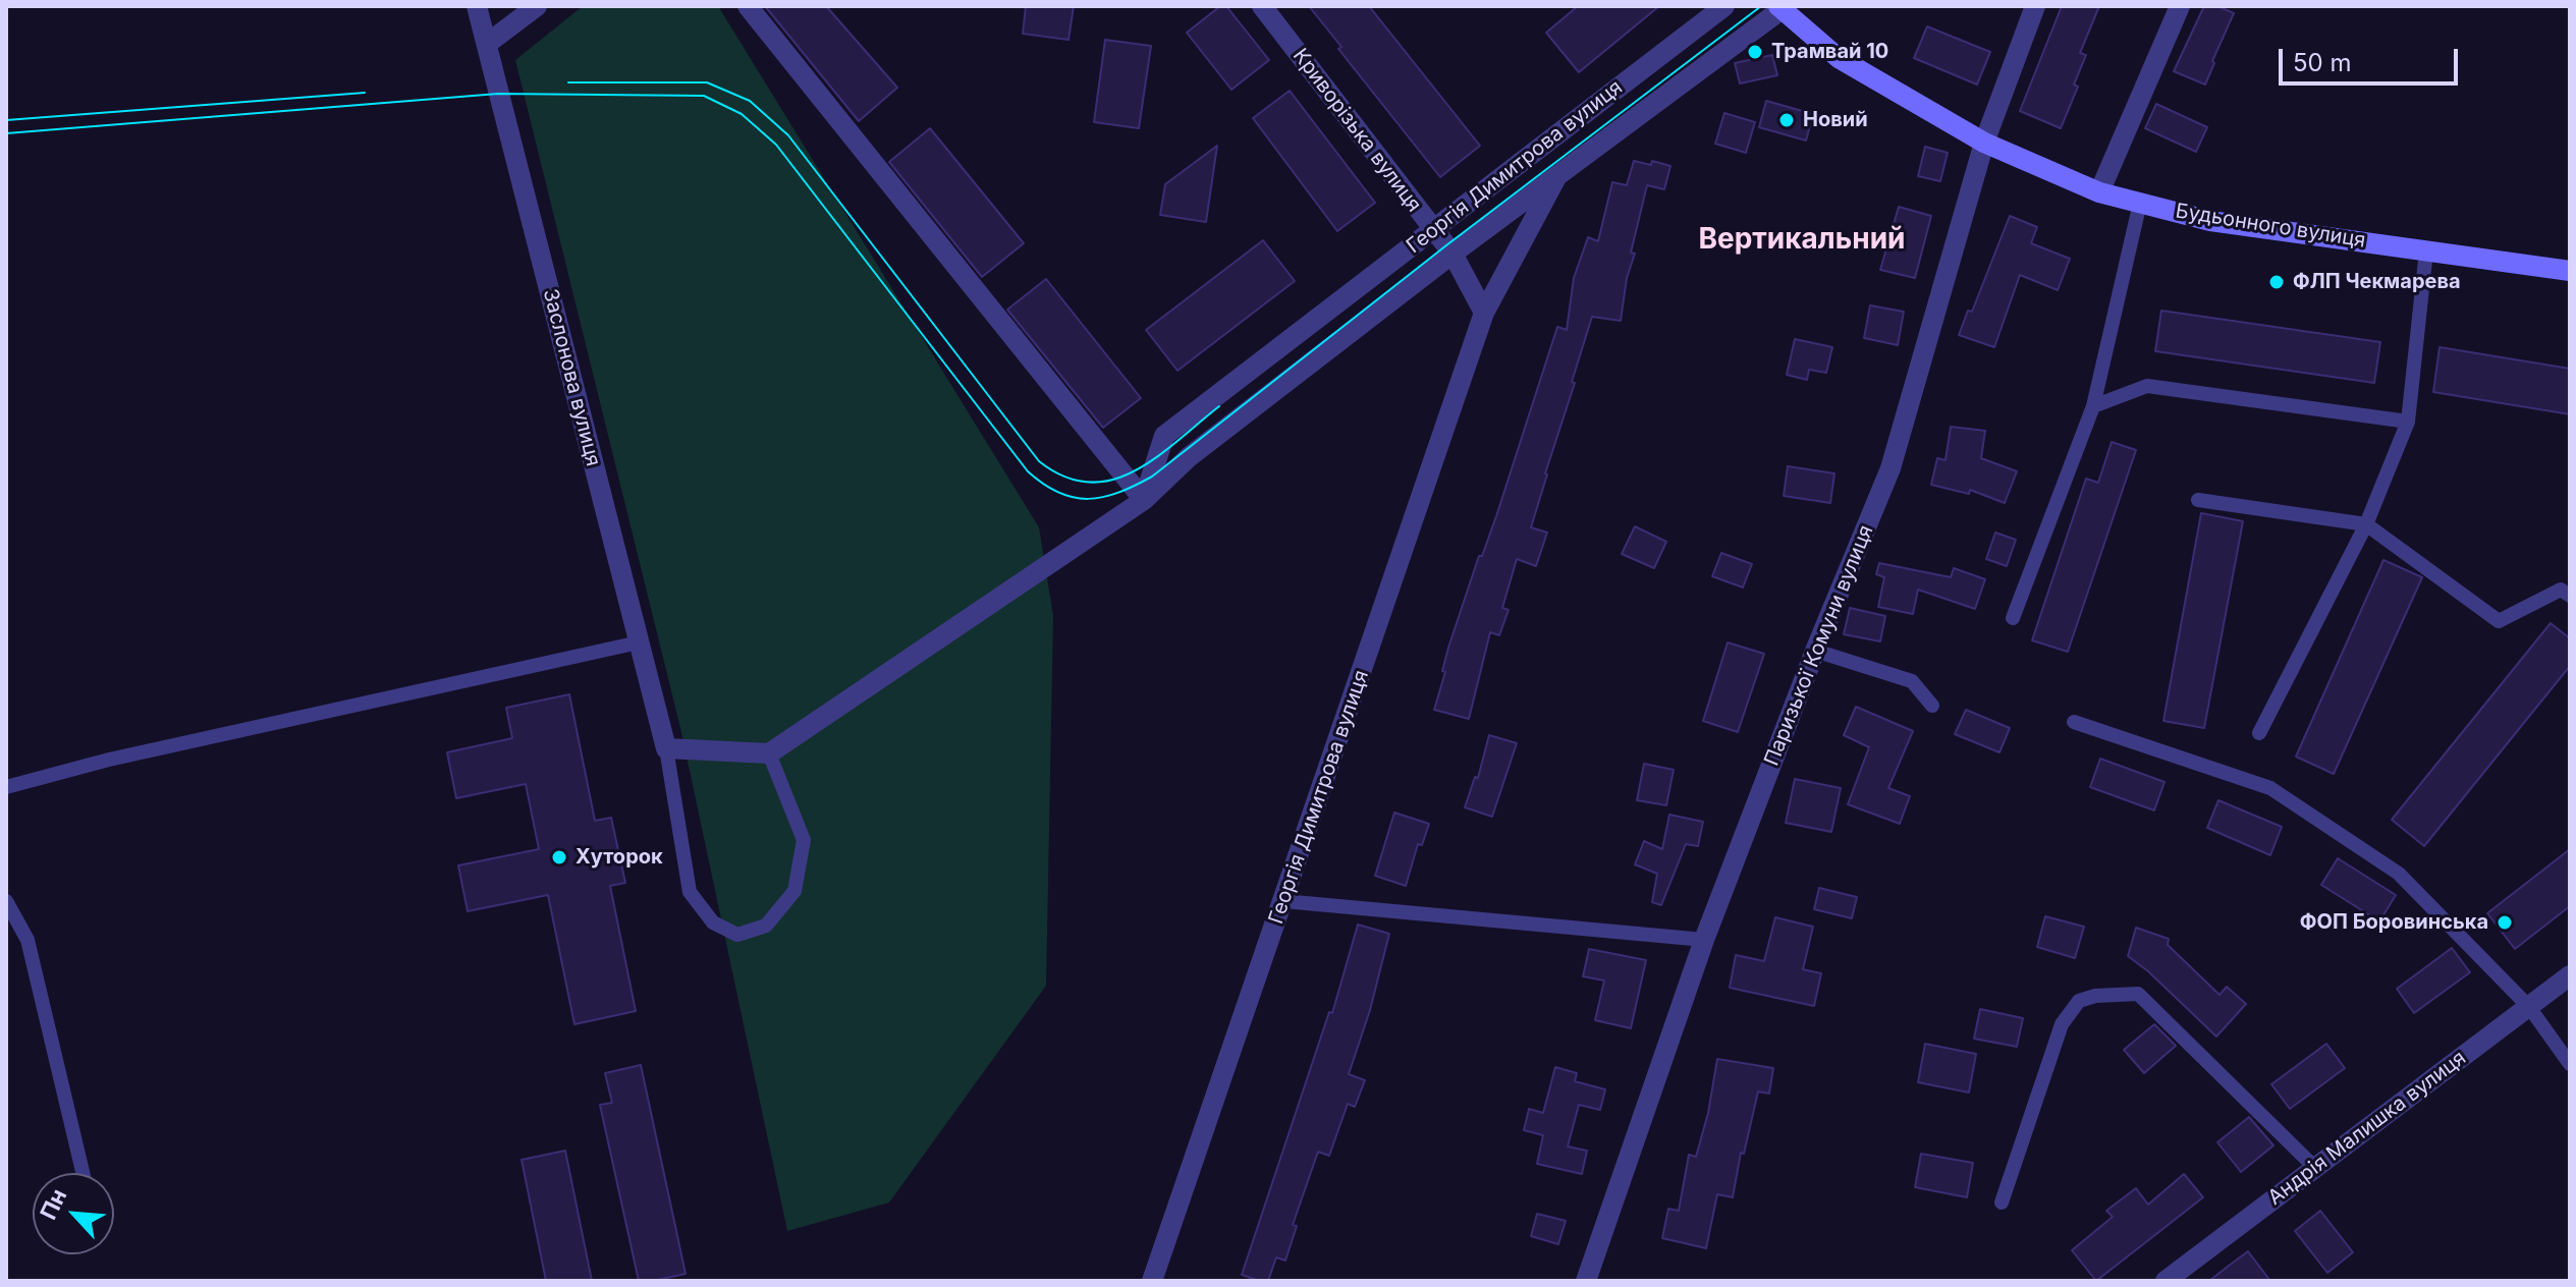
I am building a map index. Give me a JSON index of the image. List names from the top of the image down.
{
  "streets": {
    "main road": ["Будьонного вулиця"],
    "street": [
      "Криворізька вулиця",
      "Георгія Димитрова вулиця",
      "Заслонова вулиця",
      "Паризької Комуни вулиця",
      "Андрія Малишка вулиця"
    ]
  },
  "crossings": [
    ["Криворізька вулиця", "Георгія Димитрова вулиця"],
    ["Георгія Димитрова вулиця", "Будьонного вулиця"],
    ["Будьонного вулиця", "Паризької Комуни вулиця"]
  ],
  "districts": ["Вертикальний"],
  "places": [
    "Трамвай 10",
    "Новий",
    "ФЛП Чекмарева",
    "Хуторок",
    "ФОП Боровинська"
  ],
  "scale_bar": "50 m",
  "north": "top left"
}
